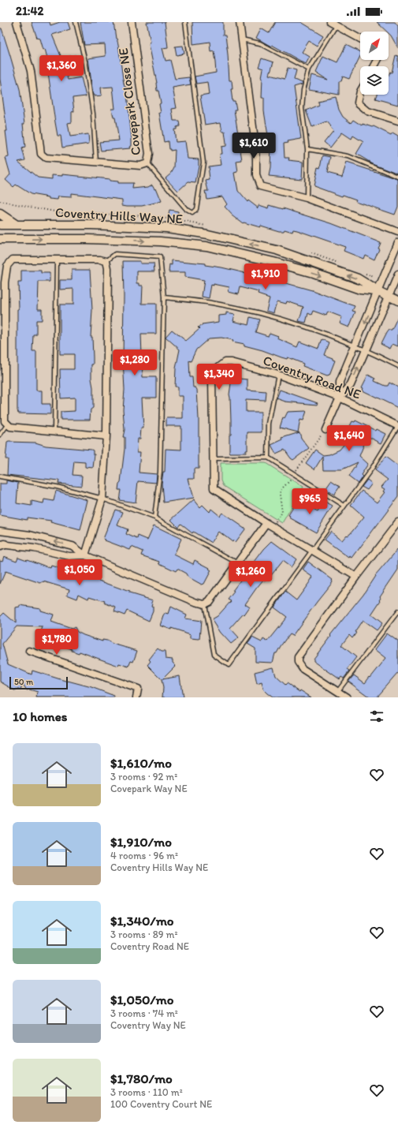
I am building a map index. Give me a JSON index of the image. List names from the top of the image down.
{
  "streets": {
    "street": ["Covepark Close NE", "Coventry Hills Way NE", "Coventry Road NE"]
  },
  "scale_bar": "50 m",
  "north": "top right",
  "page": {
    "status": "21:42",
    "price": [
      "$1,360",
      "$1,610",
      "$1,910",
      "$1,280",
      "$1,340",
      "$1,640",
      "$965",
      "$1,050",
      "$1,260",
      "$1,780"
    ],
    "scale": "50 m",
    "heading": "10 homes",
    "list": [
      {
        "name": "$1,610/mo",
        "note": "3 rooms · 92 m² · Covepark Way NE"
      },
      {
        "name": "$1,910/mo",
        "note": "4 rooms · 96 m² · Coventry Hills Way NE"
      },
      {
        "name": "$1,340/mo",
        "note": "3 rooms · 89 m² · Coventry Road NE"
      },
      {
        "name": "$1,050/mo",
        "note": "3 rooms · 74 m² · Coventry Way NE"
      },
      {
        "name": "$1,780/mo",
        "note": "3 rooms · 110 m² · 100 Coventry Court NE"
      }
    ]
  }
}
